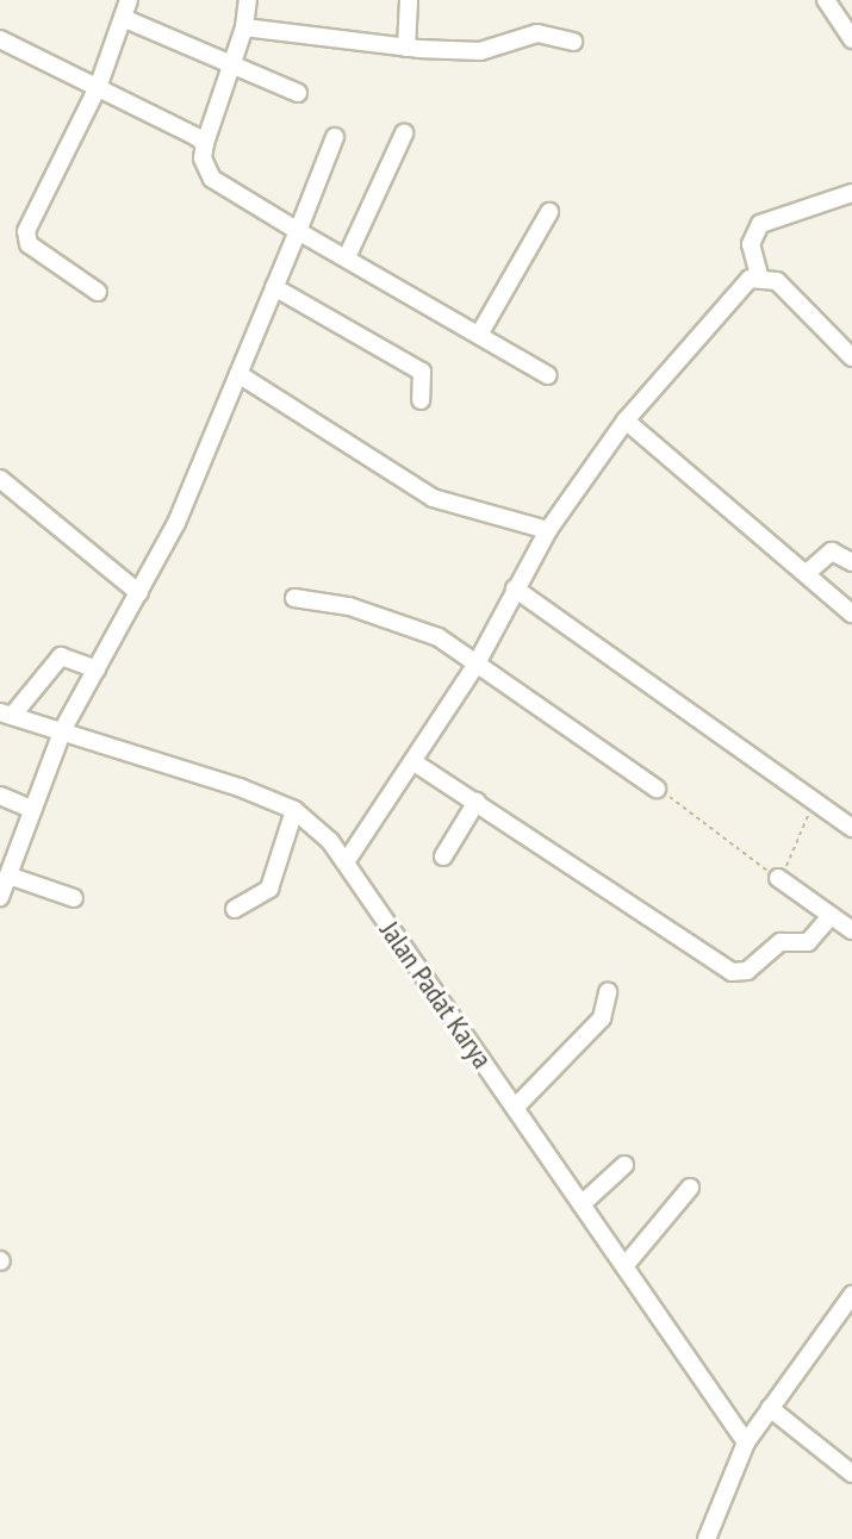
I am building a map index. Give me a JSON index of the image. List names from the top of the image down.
{
  "streets": {
    "street": ["Jalan Padat Karya"]
  }
}
